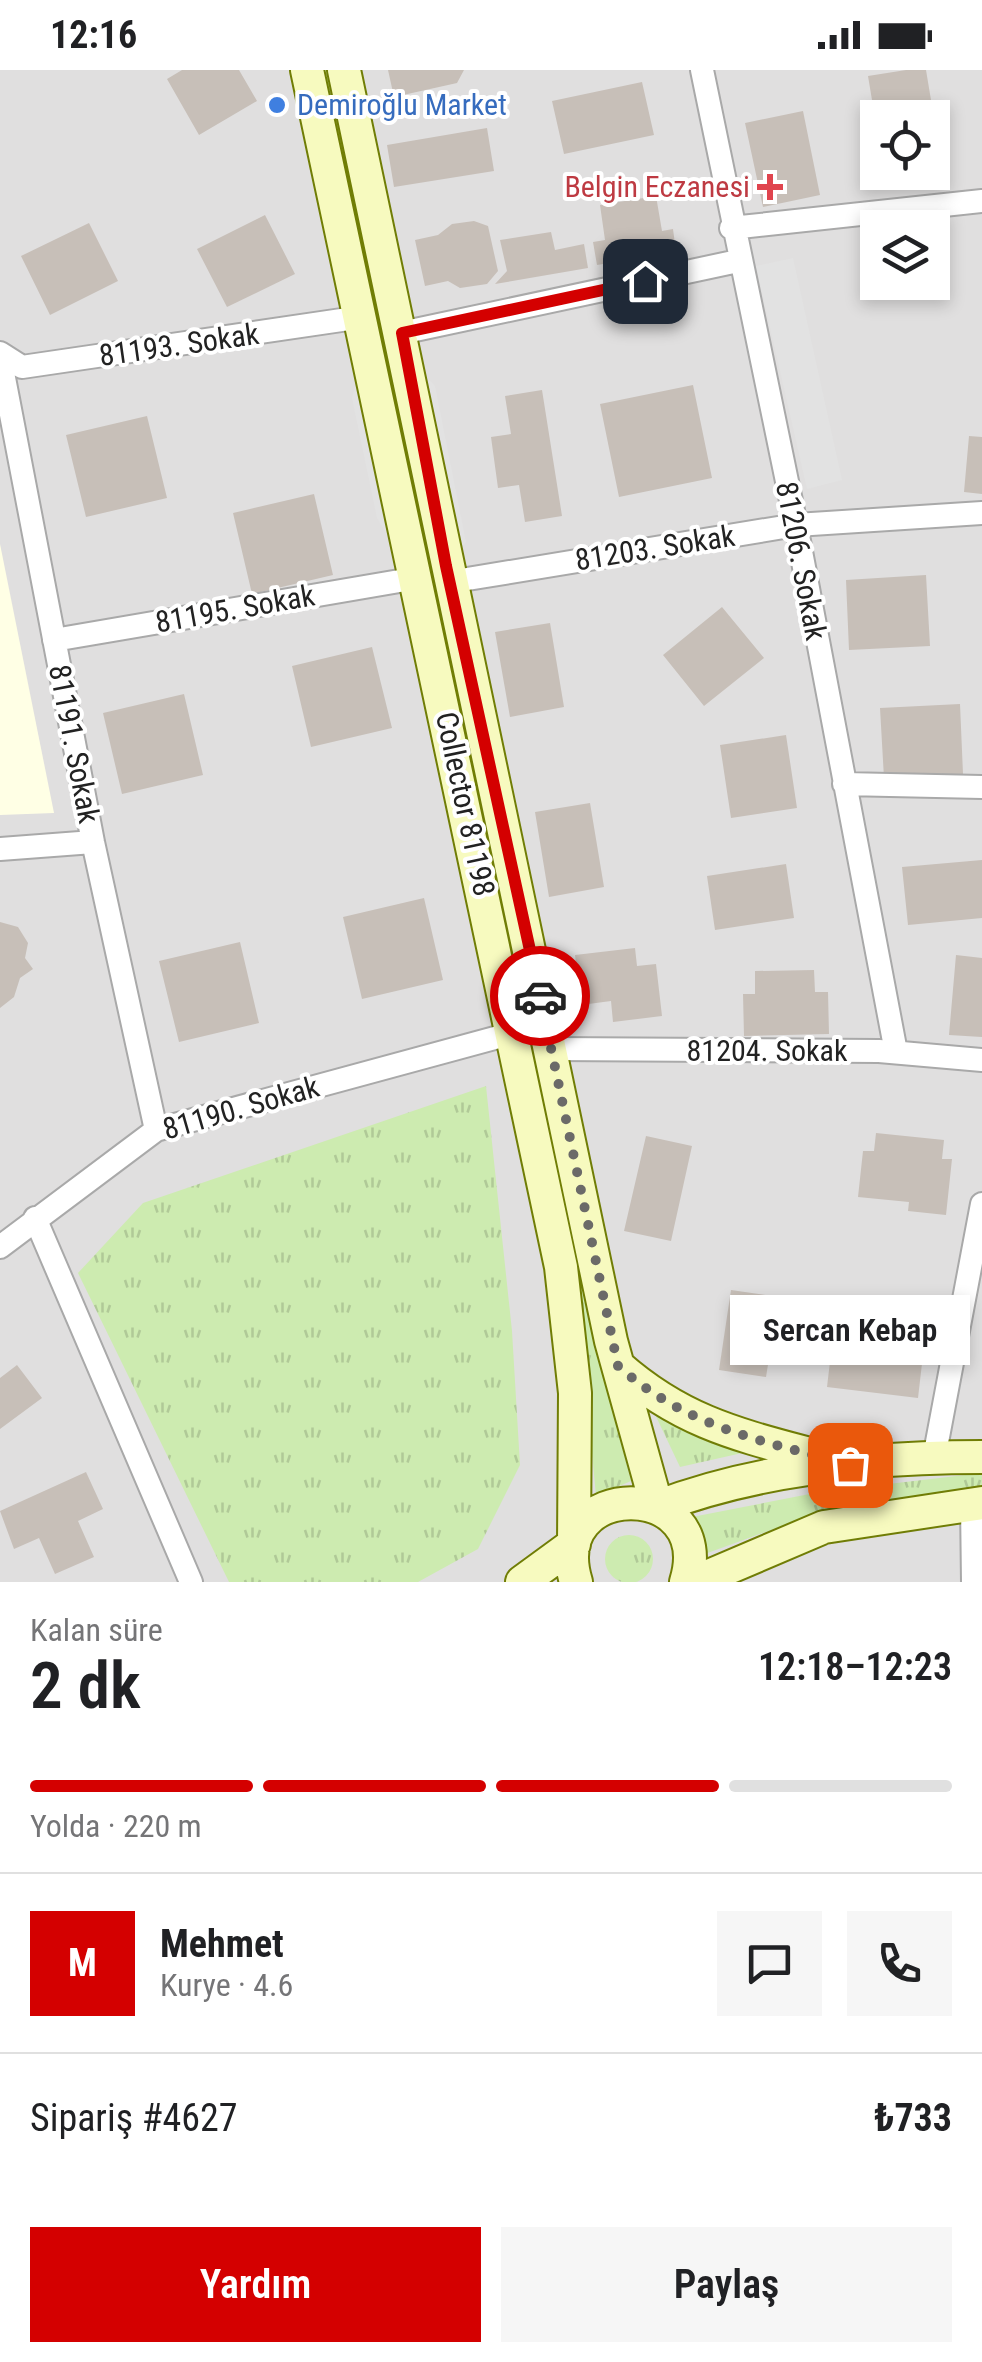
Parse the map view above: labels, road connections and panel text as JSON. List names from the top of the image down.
{
  "streets": {
    "main road": ["Collector 81198"],
    "street": [
      "81193. Sokak",
      "81203. Sokak",
      "81206. Sokak",
      "81195. Sokak",
      "81191. Sokak",
      "81204. Sokak",
      "81190. Sokak"
    ]
  },
  "crossings": [
    ["81193. Sokak", "81191. Sokak"],
    ["81193. Sokak", "Collector 81198"],
    ["81203. Sokak", "81206. Sokak"],
    ["81203. Sokak", "81195. Sokak"],
    ["81203. Sokak", "Collector 81198"],
    ["81206. Sokak", "81204. Sokak"],
    ["81195. Sokak", "81191. Sokak"],
    ["81195. Sokak", "Collector 81198"],
    ["81191. Sokak", "81190. Sokak"],
    ["Collector 81198", "81204. Sokak"],
    ["Collector 81198", "81190. Sokak"]
  ],
  "places": {
    "other": ["Demiroğlu Market", "Sercan Kebap"],
    "health": ["Belgin Eczanesi"]
  },
  "page": {
    "status": "12:16",
    "bubble": "Sercan Kebap",
    "heading": ["2 dk", "Kalan süre", "12:18–12:23"],
    "panel": [
      "Mehmet",
      "Kurye · 4.6",
      "Sipariş #4627",
      "₺733"
    ],
    "bar": "Yolda · 220 m",
    "round": "M",
    "buttons": ["Yardım", "Paylaş"]
  }
}
